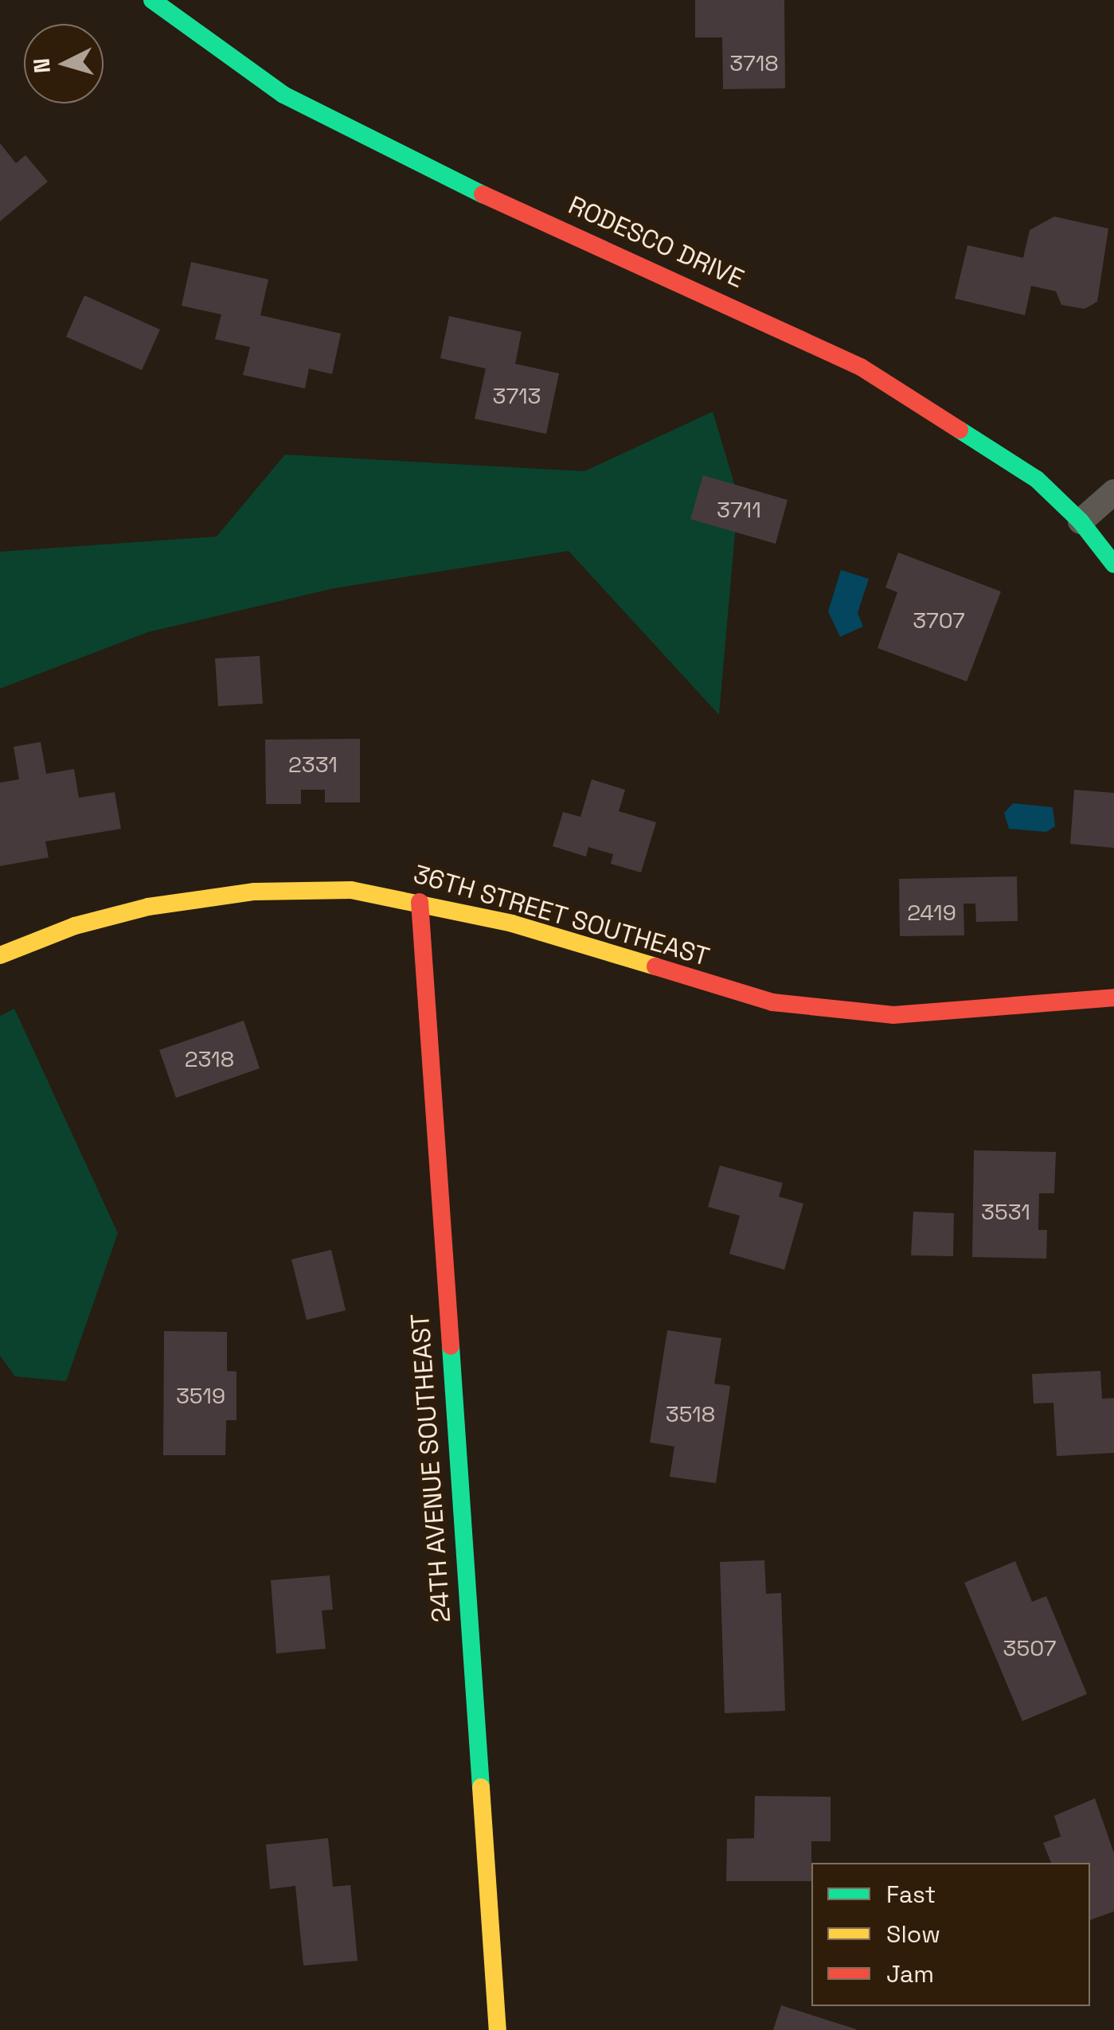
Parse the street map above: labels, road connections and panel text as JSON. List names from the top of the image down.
{
  "streets": {
    "street": ["RODESCO DRIVE", "36TH STREET SOUTHEAST", "24TH AVENUE SOUTHEAST"]
  },
  "crossings": [
    ["36TH STREET SOUTHEAST", "24TH AVENUE SOUTHEAST"]
  ],
  "house_numbers": [
    "3718",
    "3713",
    "3711",
    "3707",
    "2331",
    "2419",
    "2318",
    "3531",
    "3519",
    "3518",
    "3507"
  ],
  "legend": ["Fast", "Slow", "Jam"],
  "north": "left"
}
